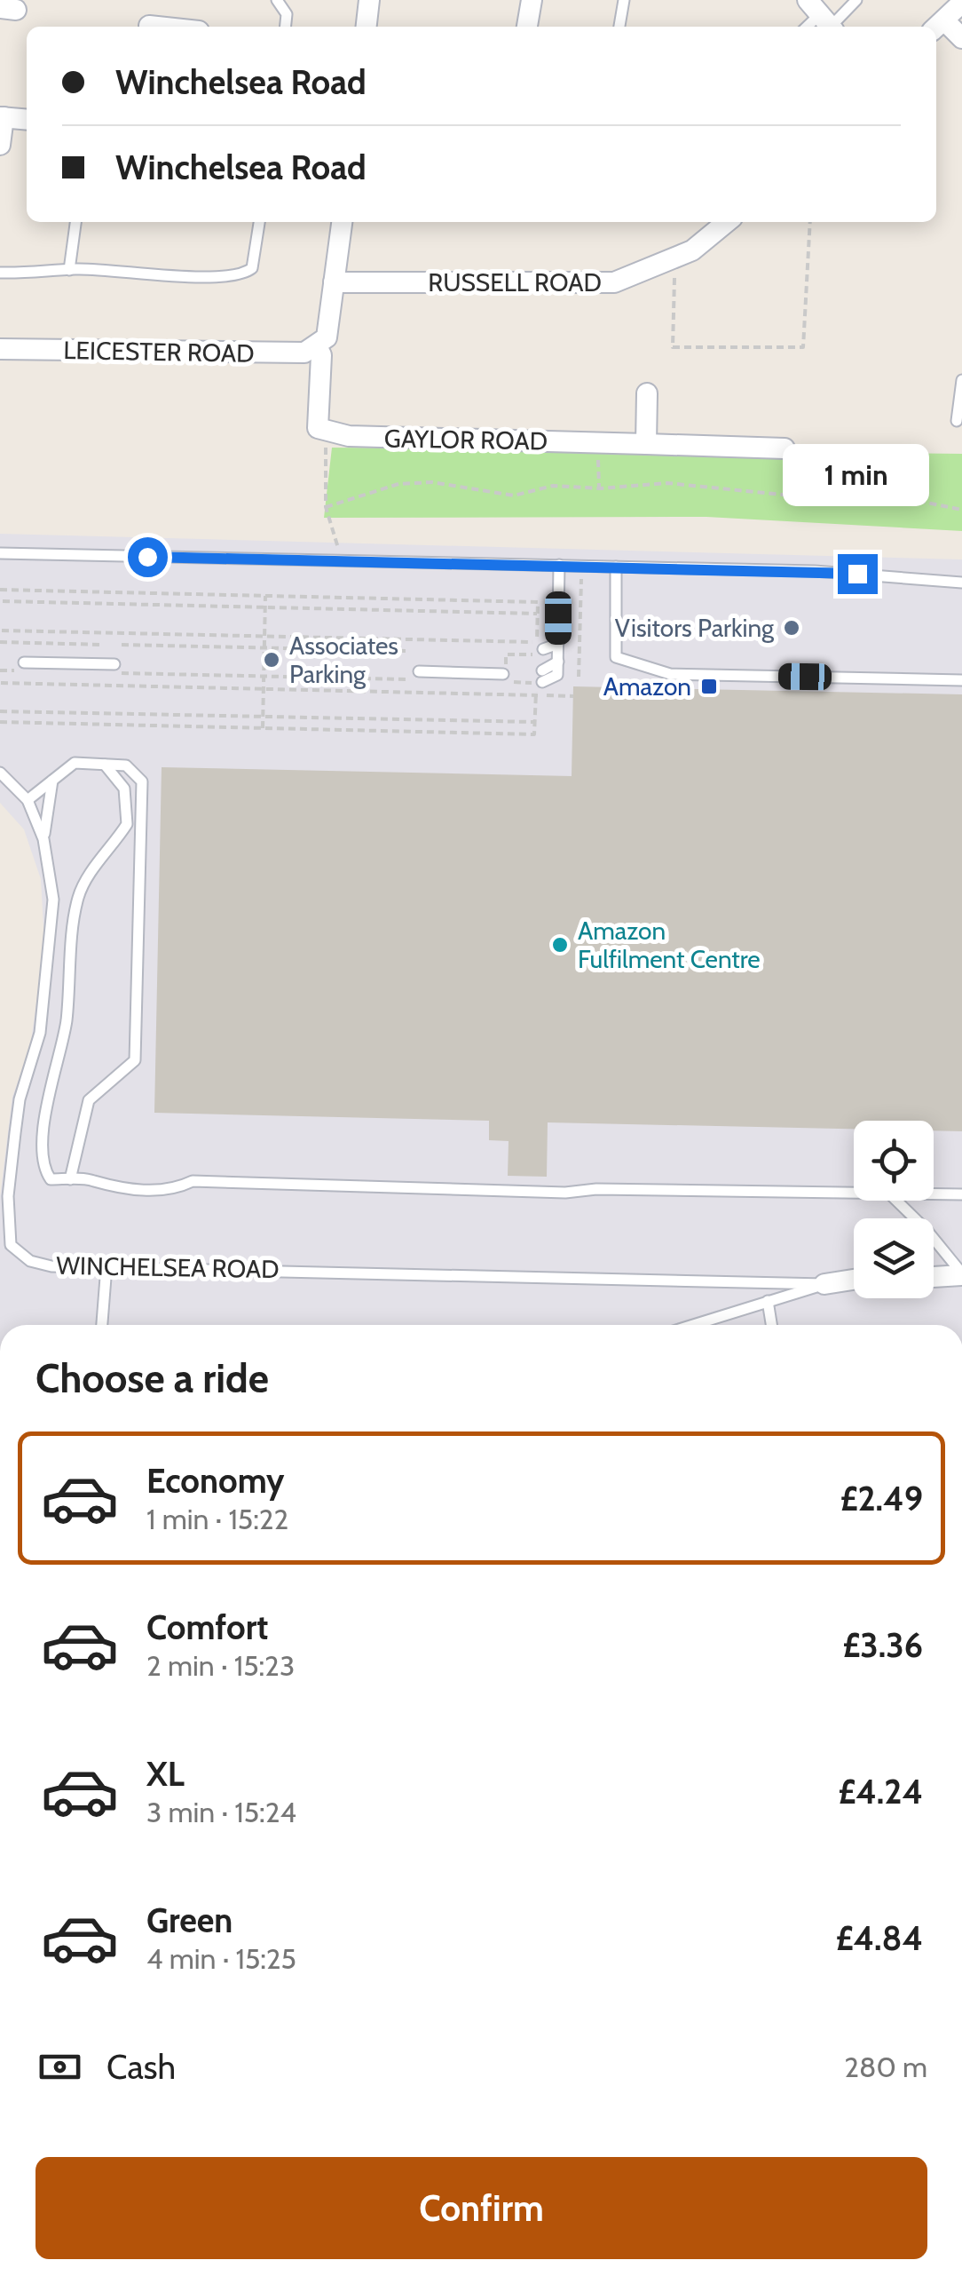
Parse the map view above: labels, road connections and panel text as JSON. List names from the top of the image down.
{
  "streets": {
    "street": ["RUSSELL ROAD", "LEICESTER ROAD", "GAYLOR ROAD"],
    "lane": ["WINCHELSEA ROAD"]
  },
  "places": {
    "other": ["Visitors Parking", "Associates Parking", "Amazon Fulfilment Centre"],
    "transit": ["Amazon"]
  },
  "page": {
    "banner": ["Winchelsea Road", "Winchelsea Road"],
    "bubble": "1 min",
    "heading": "Choose a ride",
    "list": [
      {
        "name": "Economy",
        "note": "1 min · 15:22",
        "value": "£2.49"
      },
      {
        "name": "Comfort",
        "note": "2 min · 15:23",
        "value": "£3.36"
      },
      {
        "name": "XL",
        "note": "3 min · 15:24",
        "value": "£4.24"
      },
      {
        "name": "Green",
        "note": "4 min · 15:25",
        "value": "£4.84"
      }
    ],
    "pay": ["Cash", "280 m"],
    "buttons": "Confirm"
  }
}
